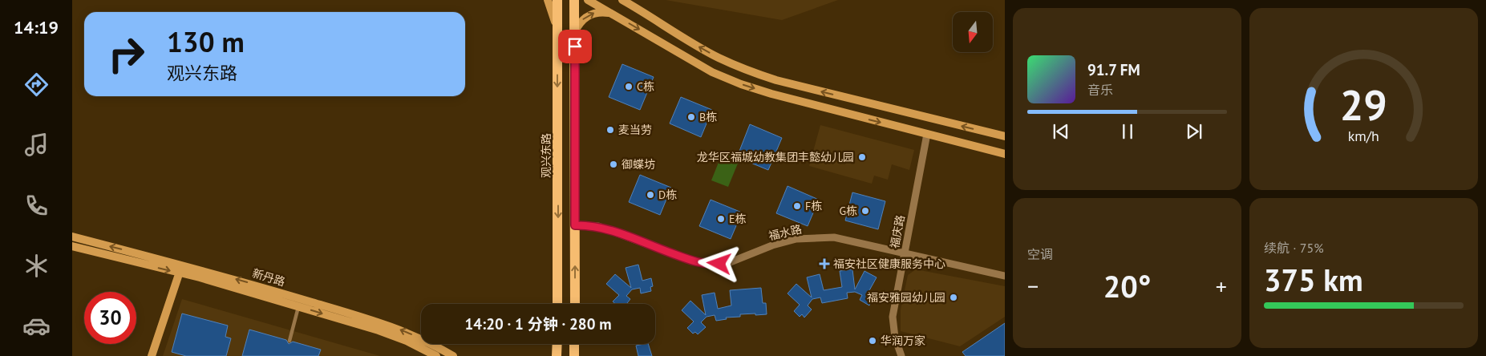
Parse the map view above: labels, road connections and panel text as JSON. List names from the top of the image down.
{
  "streets": {
    "main road": ["观兴东路"],
    "street": ["福庆路", "福水路", "新丹路"]
  },
  "crossings": [
    ["福庆路", "福水路"]
  ],
  "places": {
    "other": [
      "C栋",
      "B栋",
      "麦当劳",
      "龙华区福城幼教集团丰懿幼儿园",
      "御蝶坊",
      "D栋",
      "F栋",
      "G栋",
      "E栋",
      "福安雅园幼儿园",
      "华润万家"
    ],
    "health": ["福安社区健康服务中心"]
  },
  "north": "bottom",
  "page": {
    "tabs": "14:19",
    "turn": ["130 m", "观兴东路"],
    "song": ["91.7 FM", "音乐"],
    "tile": [
      "空调",
      ["续航 · 75%", "375 km"]
    ],
    "heat": ["−", "20°", "+"],
    "limit": "30",
    "trip": "14:20 · 1 分钟 · 280 m",
    "gauge": ["29", "km/h"]
  }
}
